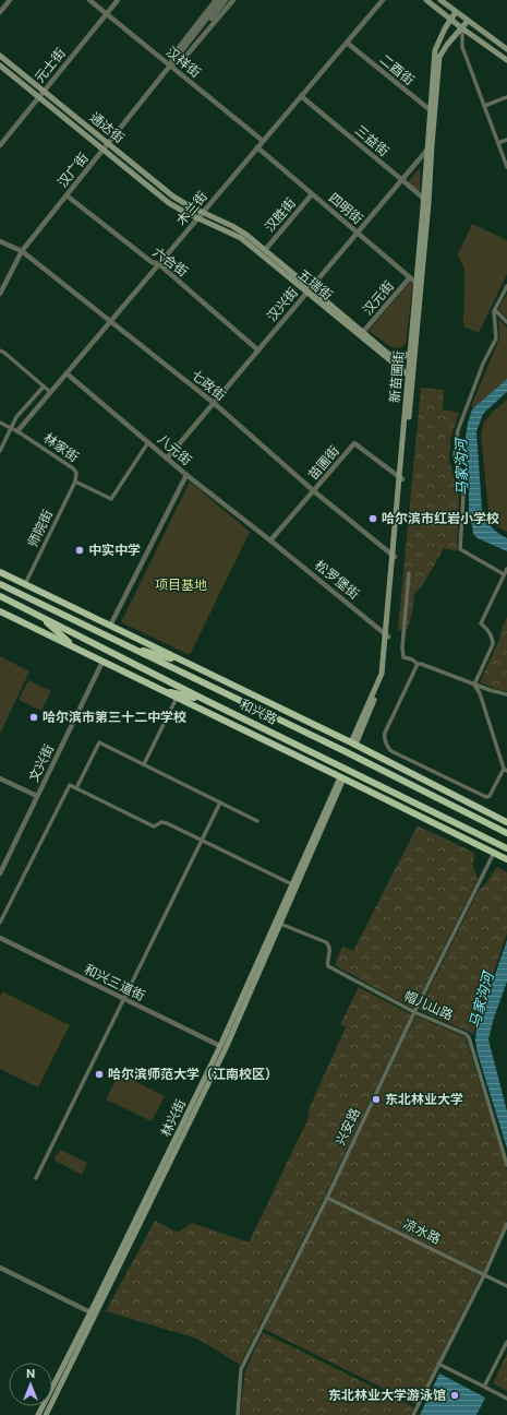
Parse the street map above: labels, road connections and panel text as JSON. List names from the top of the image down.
{
  "streets": {
    "highway": ["和兴路"],
    "main road": [
      "通达街",
      "五瑞街",
      "新苗圃街",
      "林兴街"
    ],
    "street": [
      "汉祥街",
      "元士街",
      "二酉街",
      "三益街",
      "汉广街",
      "木兰街",
      "四明街",
      "汉胜街",
      "六合街",
      "汉元街",
      "汉兴街",
      "七政街",
      "林家街",
      "八元街",
      "苗圃街",
      "师院街",
      "松罗堡街",
      "文兴街",
      "和兴三道街",
      "帽儿山路",
      "兴安路",
      "凉水路"
    ]
  },
  "crossings": [
    ["汉祥街", "元士街"],
    ["汉祥街", "汉广街"],
    ["汉祥街", "木兰街"],
    ["元士街", "通达街"],
    ["二酉街", "木兰街"],
    ["二酉街", "新苗圃街"],
    ["通达街", "汉广街"],
    ["通达街", "木兰街"],
    ["通达街", "五瑞街"],
    ["三益街", "木兰街"],
    ["三益街", "汉兴街"],
    ["三益街", "新苗圃街"],
    ["汉广街", "六合街"],
    ["汉广街", "七政街"],
    ["木兰街", "四明街"],
    ["木兰街", "六合街"],
    ["木兰街", "五瑞街"],
    ["木兰街", "七政街"],
    ["木兰街", "林家街"],
    ["木兰街", "八元街"],
    ["四明街", "汉胜街"],
    ["四明街", "汉元街"],
    ["四明街", "汉兴街"],
    ["四明街", "新苗圃街"],
    ["汉胜街", "五瑞街"],
    ["六合街", "汉兴街"],
    ["五瑞街", "汉元街"],
    ["五瑞街", "汉兴街"],
    ["五瑞街", "新苗圃街"],
    ["汉兴街", "新苗圃街"],
    ["汉兴街", "七政街"],
    ["汉兴街", "八元街"],
    ["新苗圃街", "七政街"],
    ["新苗圃街", "苗圃街"],
    ["新苗圃街", "松罗堡街"],
    ["新苗圃街", "和兴路"],
    ["七政街", "苗圃街"],
    ["林家街", "八元街"],
    ["林家街", "师院街"],
    ["八元街", "苗圃街"],
    ["八元街", "松罗堡街"],
    ["苗圃街", "松罗堡街"],
    ["师院街", "和兴路"],
    ["和兴路", "文兴街"],
    ["和兴路", "林兴街"],
    ["和兴路", "兴安路"],
    ["和兴三道街", "林兴街"],
    ["帽儿山路", "林兴街"],
    ["帽儿山路", "兴安路"],
    ["兴安路", "凉水路"]
  ],
  "water": ["马家沟河"],
  "parks": ["项目基地"],
  "places": [
    "哈尔滨市红岩小学校",
    "中实中学",
    "哈尔滨市第三十二中学校",
    "哈尔滨师范大学（江南校区）",
    "东北林业大学",
    "东北林业大学游泳馆"
  ],
  "north": "top"
}
